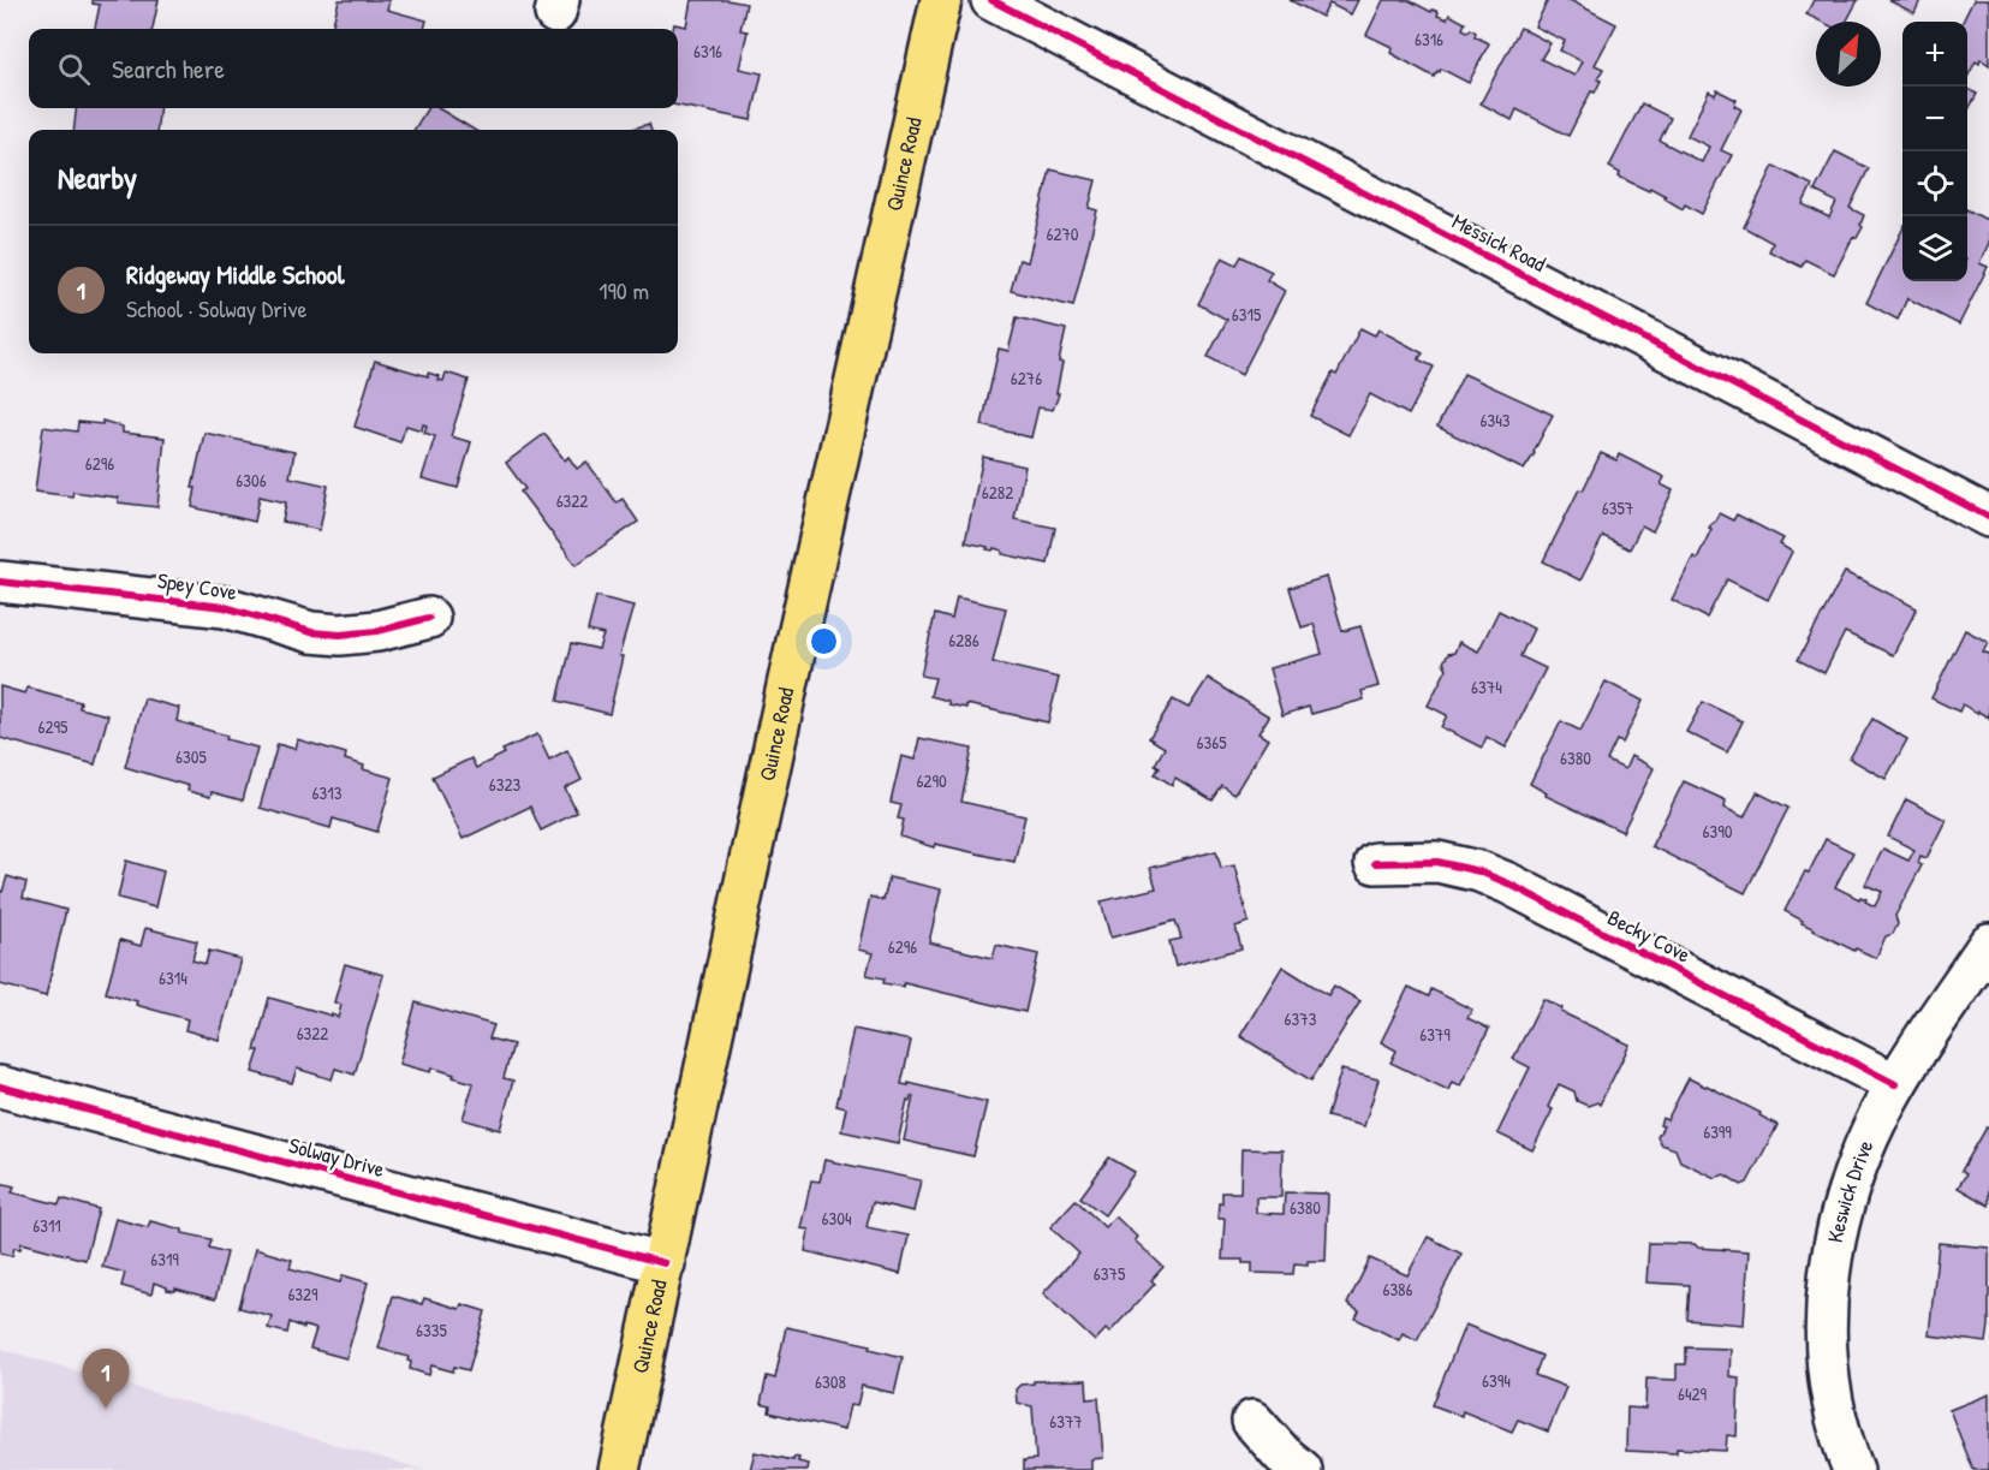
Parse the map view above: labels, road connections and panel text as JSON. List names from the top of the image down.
{
  "streets": {
    "main road": ["Quince Road"],
    "street": [
      "Messick Road",
      "Spey Cove",
      "Becky Cove",
      "Solway Drive",
      "Keswick Drive"
    ]
  },
  "crossings": [
    ["Quince Road", "Solway Drive"],
    ["Becky Cove", "Keswick Drive"]
  ],
  "house_numbers": [
    "6316",
    "6316",
    "6270",
    "6315",
    "6276",
    "6343",
    "6296",
    "6306",
    "6282",
    "6322",
    "6357",
    "6286",
    "6374",
    "6295",
    "6365",
    "6305",
    "6380",
    "6290",
    "6323",
    "6313",
    "6390",
    "6296",
    "6314",
    "6373",
    "6322",
    "6379",
    "6399",
    "6380",
    "6304",
    "6311",
    "6319",
    "6375",
    "6386",
    "6329",
    "6335",
    "6394",
    "6308",
    "6429",
    "6377"
  ],
  "north": "top right",
  "page": {
    "map_buttons": ["+", "−"],
    "search": "Search here",
    "heading": "Nearby",
    "list": [
      {
        "mark": "1",
        "name": "Ridgeway Middle School",
        "note": "School · Solway Drive",
        "value": "190 m"
      }
    ],
    "pins": "1"
  }
}
